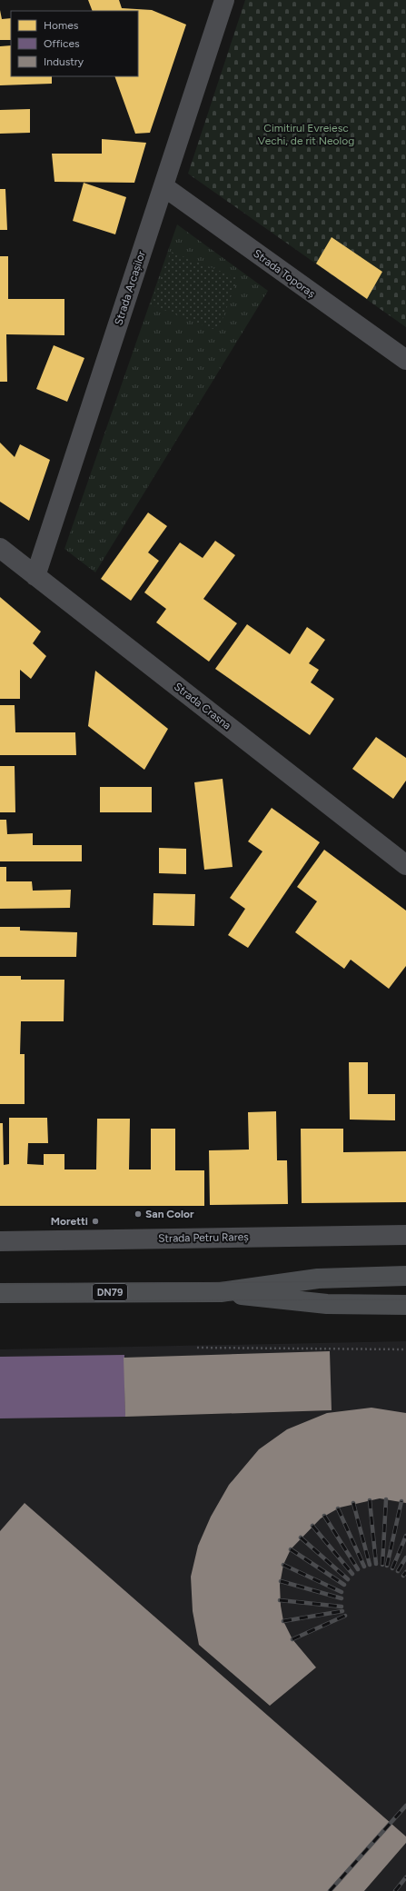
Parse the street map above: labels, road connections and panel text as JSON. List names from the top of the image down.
{
  "streets": {
    "main road": ["DN79"],
    "street": [
      "Strada Toporaș",
      "Strada Arcașilor",
      "Strada Crasna",
      "Strada Petru Rareș"
    ]
  },
  "crossings": [
    ["Strada Toporaș", "Strada Arcașilor"],
    ["Strada Arcașilor", "Strada Crasna"]
  ],
  "parks": ["Cimitirul Evreiesc Vechi, de rit Neolog"],
  "places": ["San Color", "Moretti"],
  "legend": ["Homes", "Offices", "Industry"]
}
